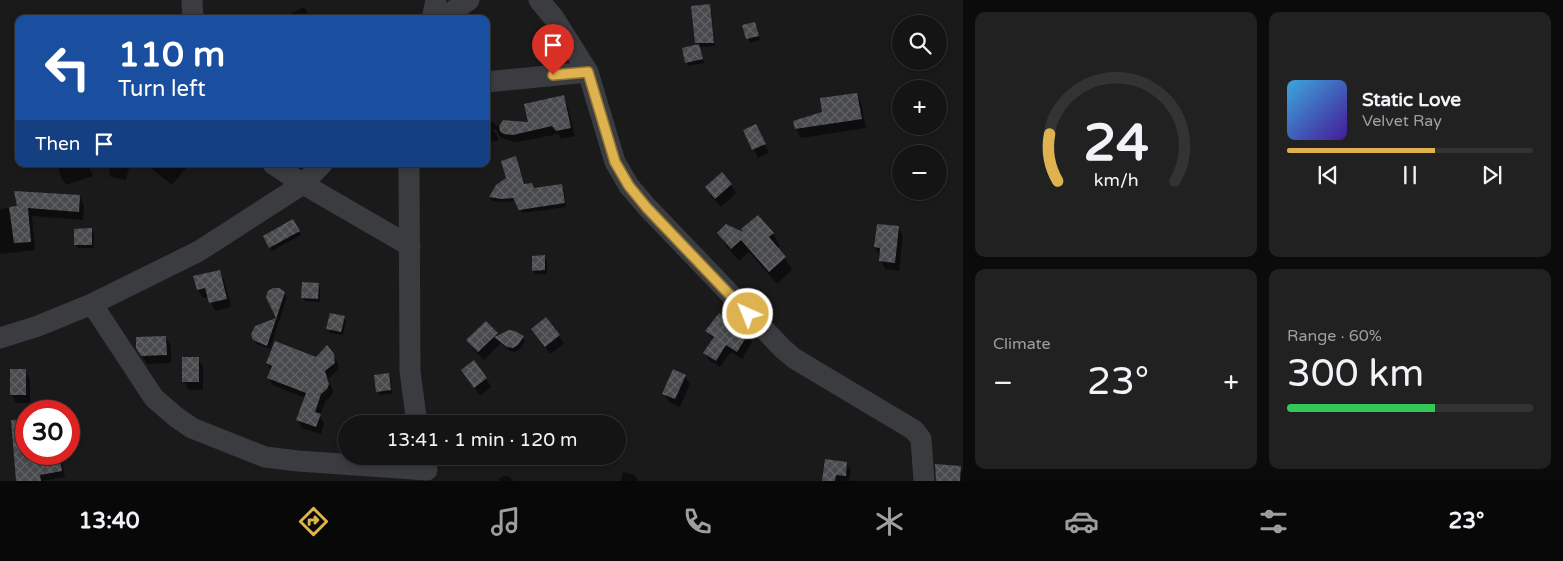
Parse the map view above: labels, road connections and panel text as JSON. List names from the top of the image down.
{
  "page": {
    "map_buttons": ["+", "−"],
    "turn": ["110 m", "Turn left"],
    "song": ["Static Love", "Velvet Ray"],
    "then": "Then",
    "tile": [
      "Climate",
      ["Range · 60%", "300 km"]
    ],
    "heat": ["−", "23°", "+"],
    "limit": "30",
    "trip": "13:41 · 1 min · 120 m",
    "tabs": ["13:40", "23°"],
    "gauge": ["24", "km/h"]
  }
}
